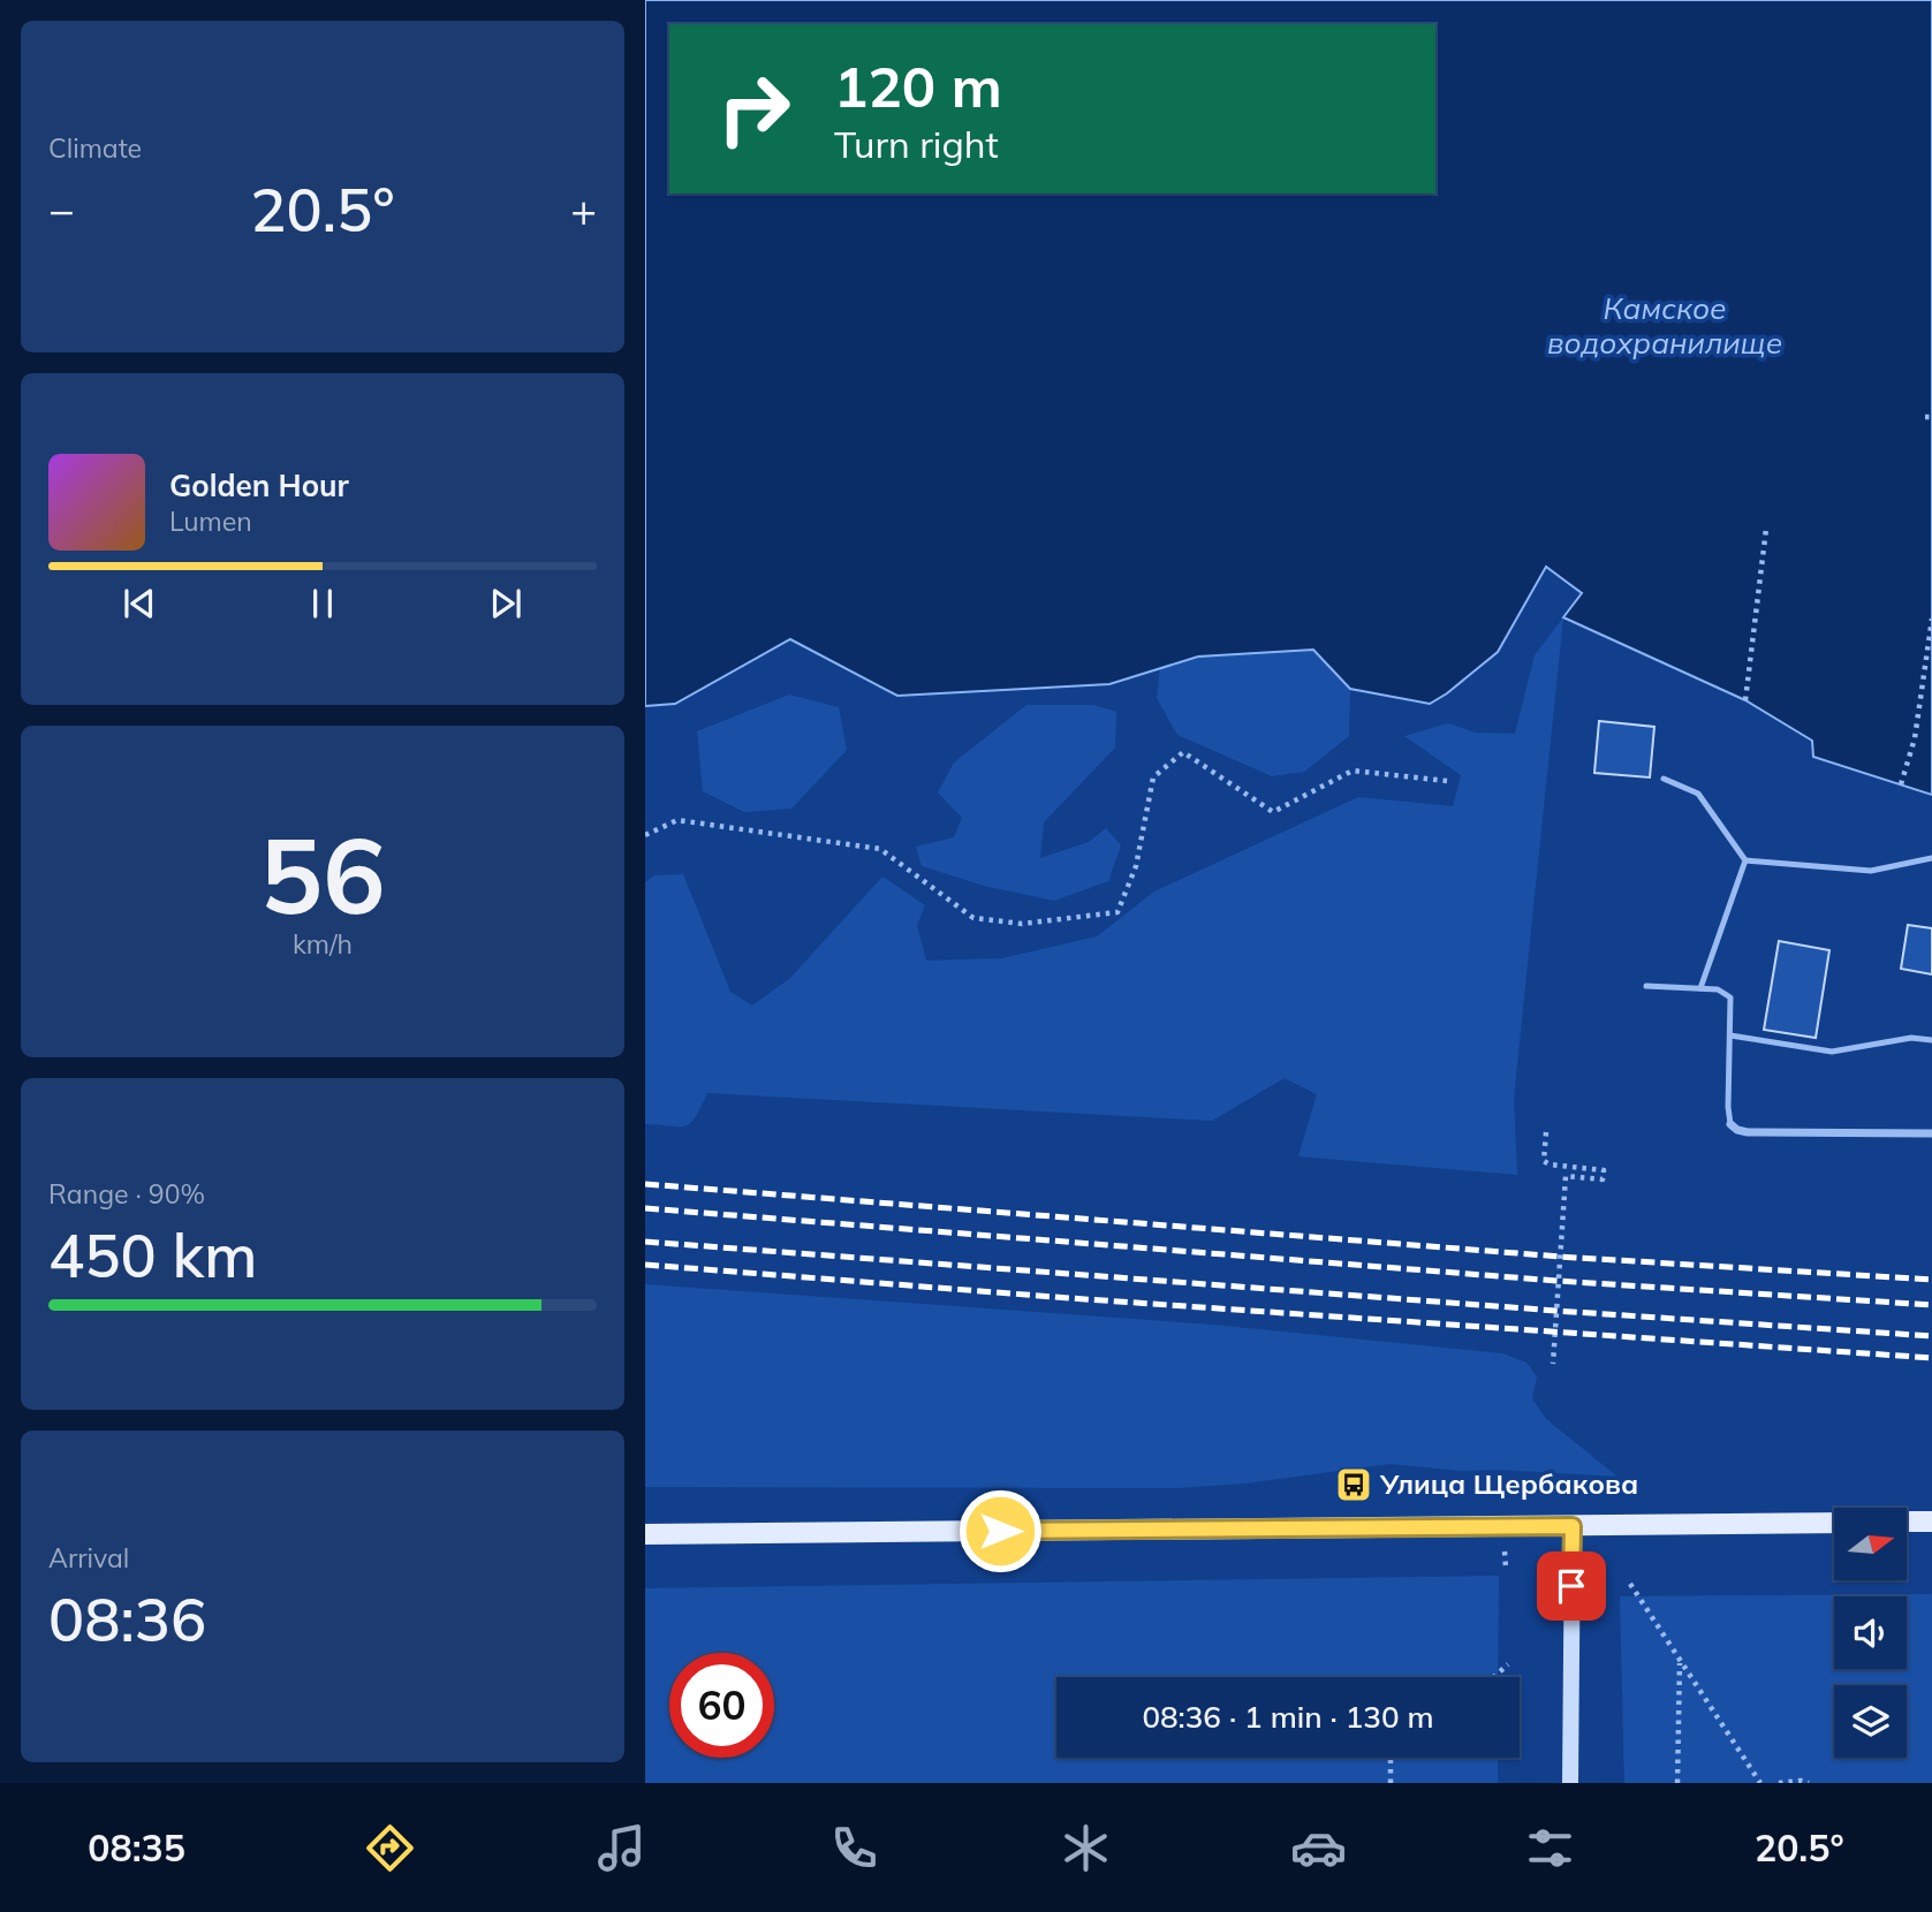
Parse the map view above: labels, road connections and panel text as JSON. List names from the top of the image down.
{
  "water": ["Камское водохранилище"],
  "places": {
    "bus stop": ["Улица Щербакова"]
  },
  "north": "right",
  "page": {
    "tile": [
      "Climate",
      ["56", "km/h"],
      ["Range · 90%", "450 km"],
      ["Arrival", "08:36"]
    ],
    "turn": ["120 m", "Turn right"],
    "heat": ["−", "20.5°", "+"],
    "song": ["Golden Hour", "Lumen"],
    "limit": "60",
    "trip": "08:36 · 1 min · 130 m",
    "tabs": ["08:35", "20.5°"]
  }
}
